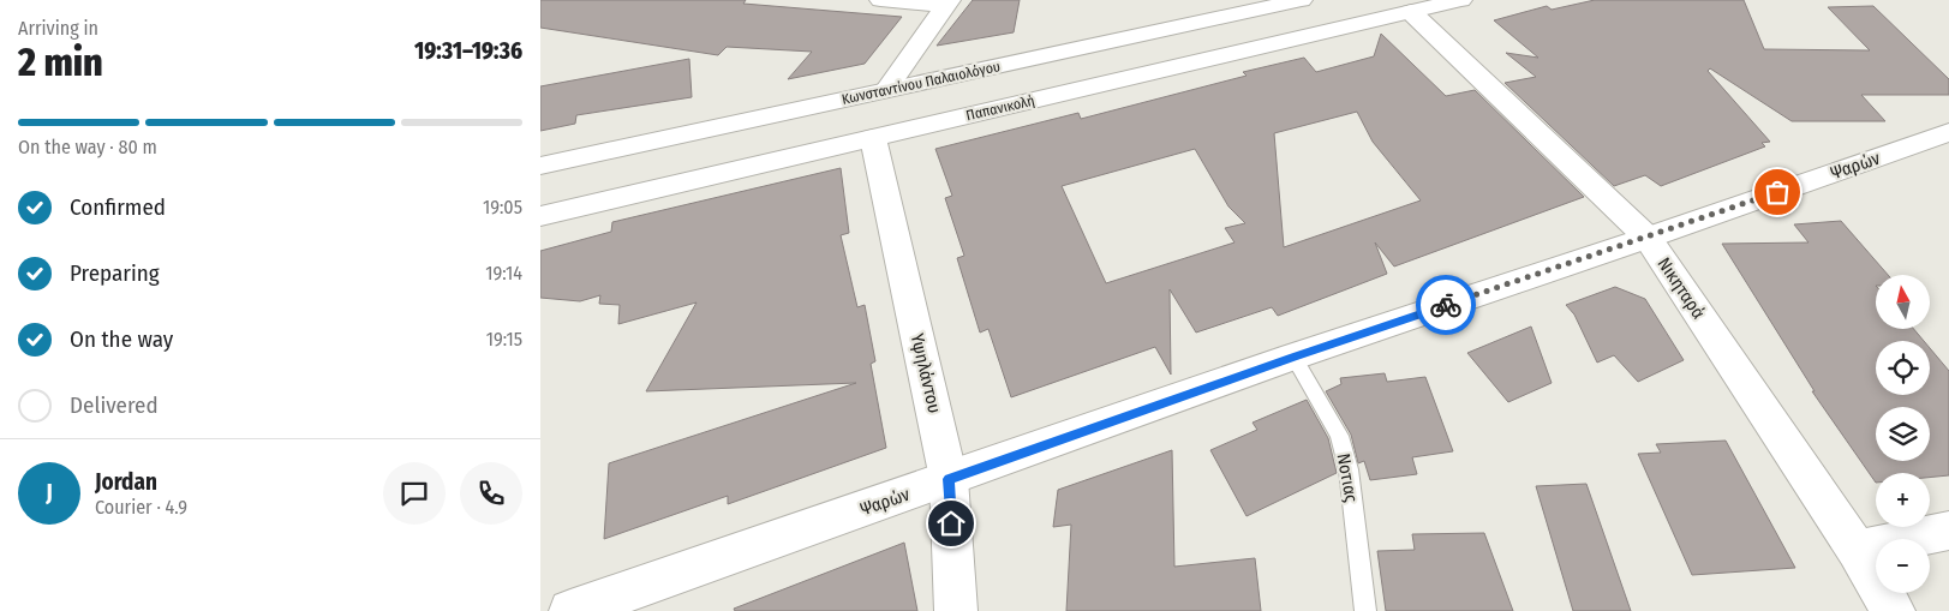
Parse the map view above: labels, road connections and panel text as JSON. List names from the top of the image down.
{
  "streets": {
    "street": [
      "Κωνσταντίνου Παλαιολόγου",
      "Παπανικολή",
      "Ψαρών",
      "Νικηταρά",
      "Υψηλάντου"
    ],
    "lane": ["Νοτιας"]
  },
  "crossings": [
    ["Παπανικολή", "Νικηταρά"],
    ["Παπανικολή", "Υψηλάντου"],
    ["Ψαρών", "Νικηταρά"],
    ["Ψαρών", "Υψηλάντου"],
    ["Ψαρών", "Νοτιας"]
  ],
  "north": "top",
  "page": {
    "heading": ["2 min", "Arriving in", "19:31–19:36"],
    "panel": ["Jordan", "Courier · 4.9"],
    "bar": "On the way · 80 m",
    "list": [
      ["Confirmed", "19:05"],
      ["Preparing", "19:14"],
      ["On the way", "19:15"],
      "Delivered"
    ],
    "map_buttons": ["+", "−"],
    "round": "J"
  }
}
